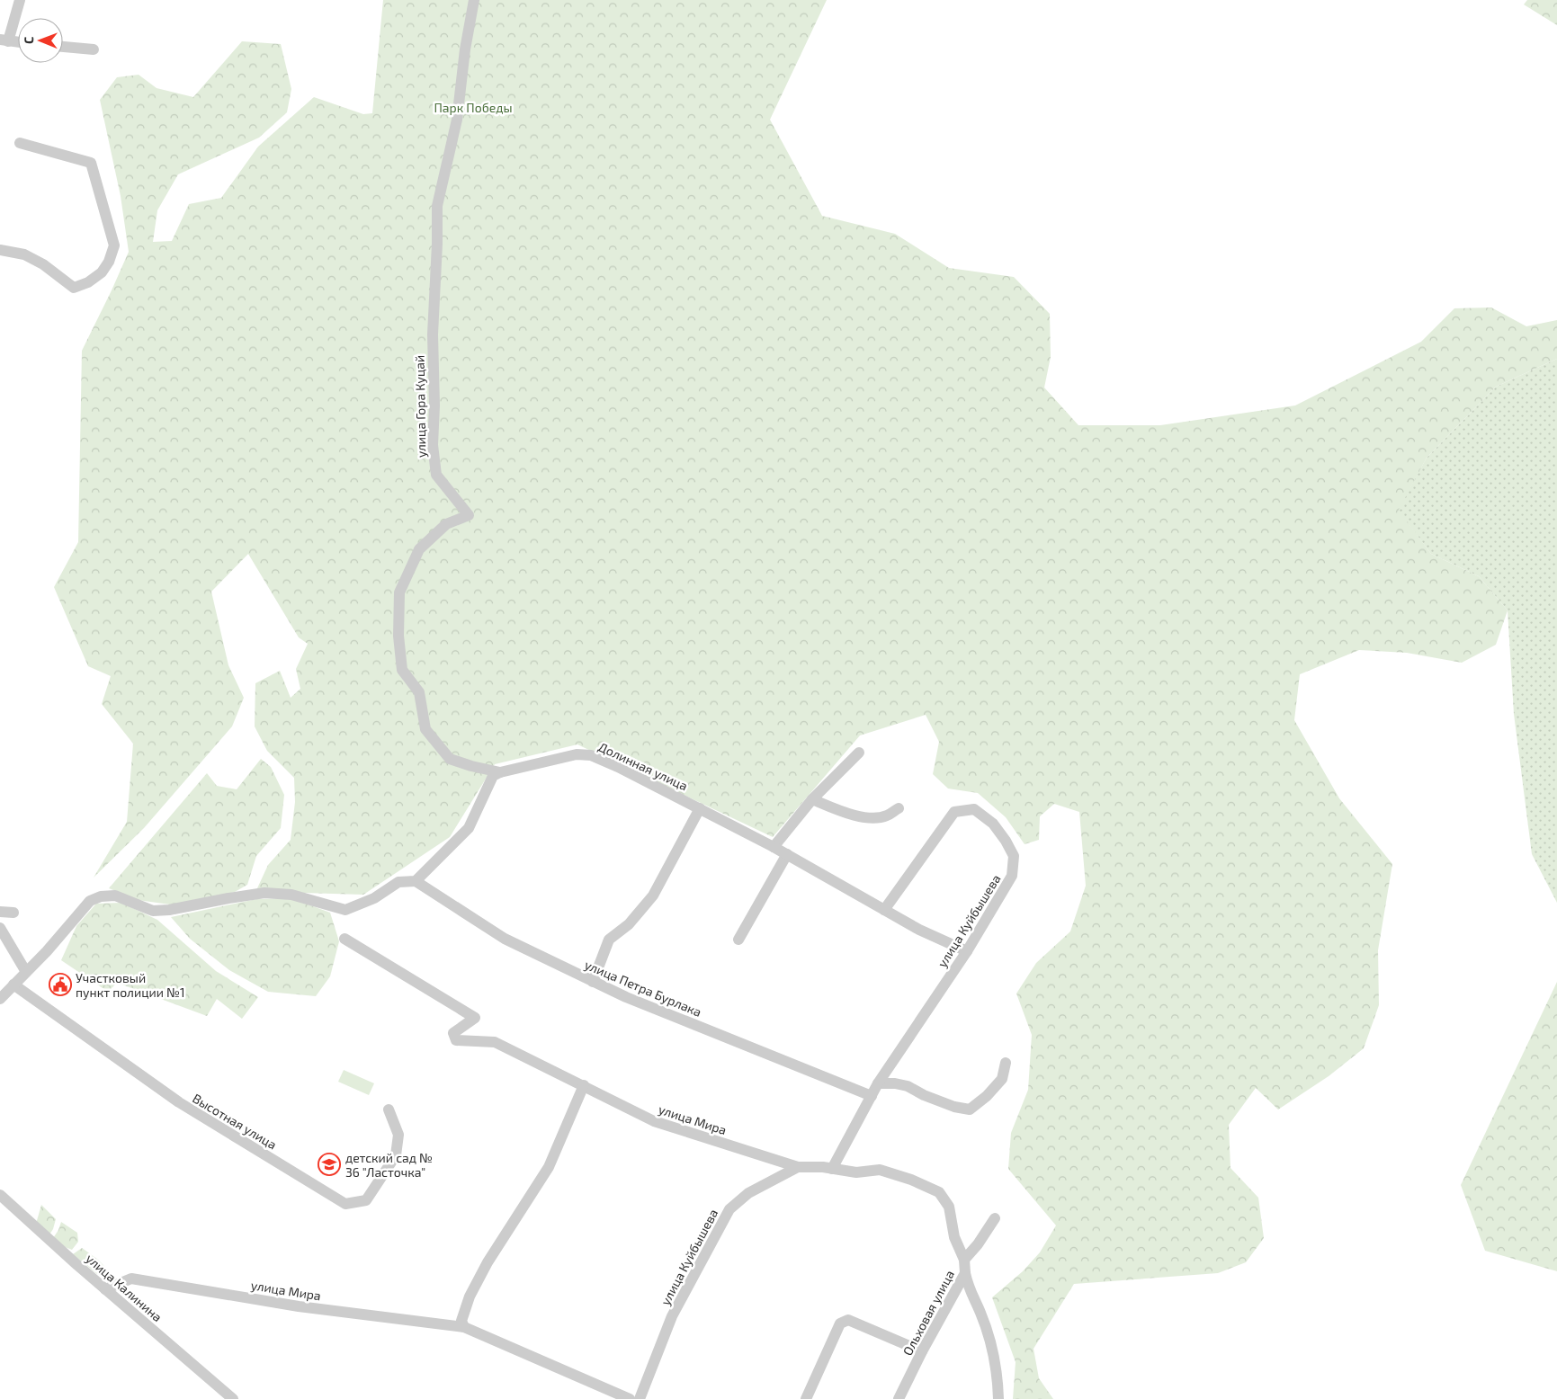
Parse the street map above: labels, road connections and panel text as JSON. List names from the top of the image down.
{
  "streets": {
    "street": [
      "улица Гора Куцай",
      "Долинная улица",
      "улица Куйбышева",
      "улица Петра Бурлака",
      "улица Мира",
      "Высотная улица",
      "улица Калинина",
      "Ольховая улица"
    ]
  },
  "crossings": [
    ["улица Гора Куцай", "Долинная улица"],
    ["Долинная улица", "улица Куйбышева"],
    ["улица Куйбышева", "улица Петра Бурлака"],
    ["улица Куйбышева", "улица Мира"],
    ["улица Куйбышева", "Ольховая улица"],
    ["улица Мира", "улица Калинина"]
  ],
  "parks": ["Парк Победы"],
  "places": {
    "public building": ["Участковый пункт полиции №1"],
    "school or university": ["детский сад № 36 \"Ласточка\""]
  },
  "north": "left"
}
